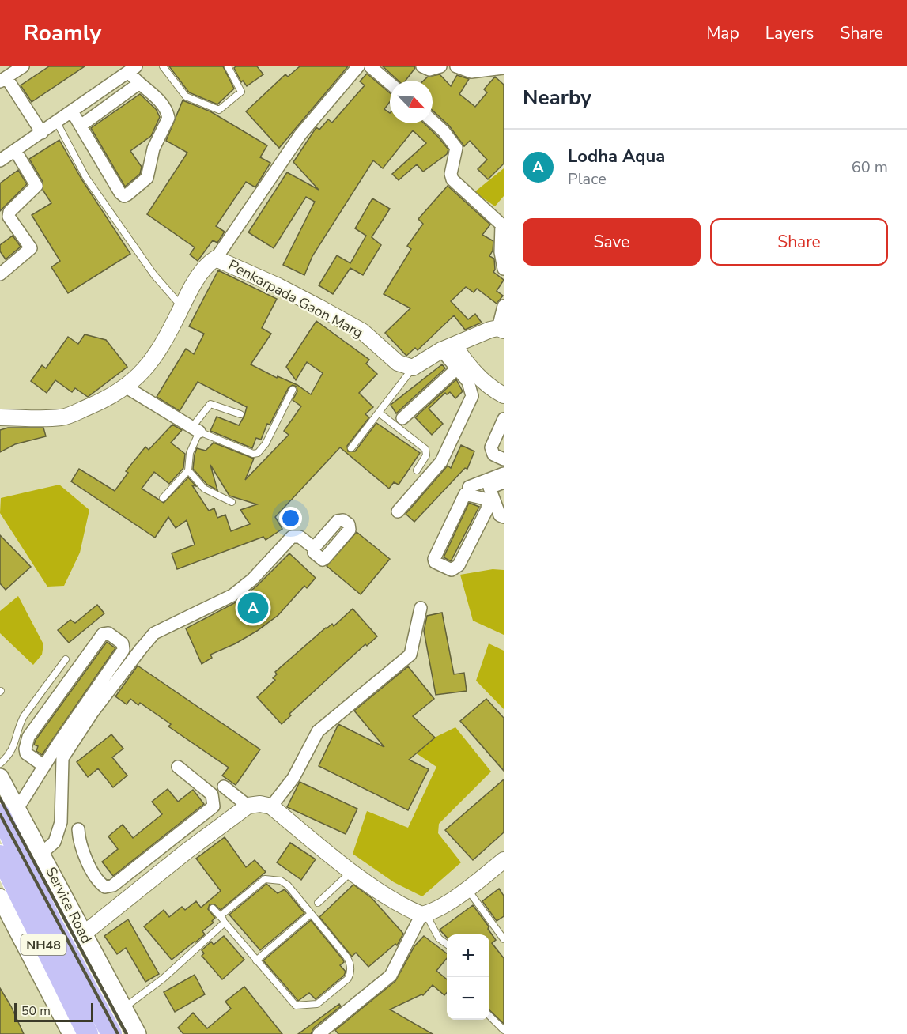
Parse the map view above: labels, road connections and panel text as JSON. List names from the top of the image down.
{
  "streets": {
    "highway": ["NH48"],
    "main road": ["Service Road"],
    "street": ["Penkarpada Gaon Marg"]
  },
  "crossings": [
    ["Service Road", "NH48"]
  ],
  "scale_bar": "50 m",
  "north": "bottom right",
  "page": {
    "header": "Roamly",
    "nav": ["Map", "Layers", "Share"],
    "heading": "Nearby",
    "list": [
      {
        "mark": "A",
        "name": "Lodha Aqua",
        "note": "Place",
        "value": "60 m"
      }
    ],
    "buttons": ["Save", "Share"],
    "pins": "A",
    "map_buttons": ["+", "−"],
    "scale": "50 m"
  }
}
